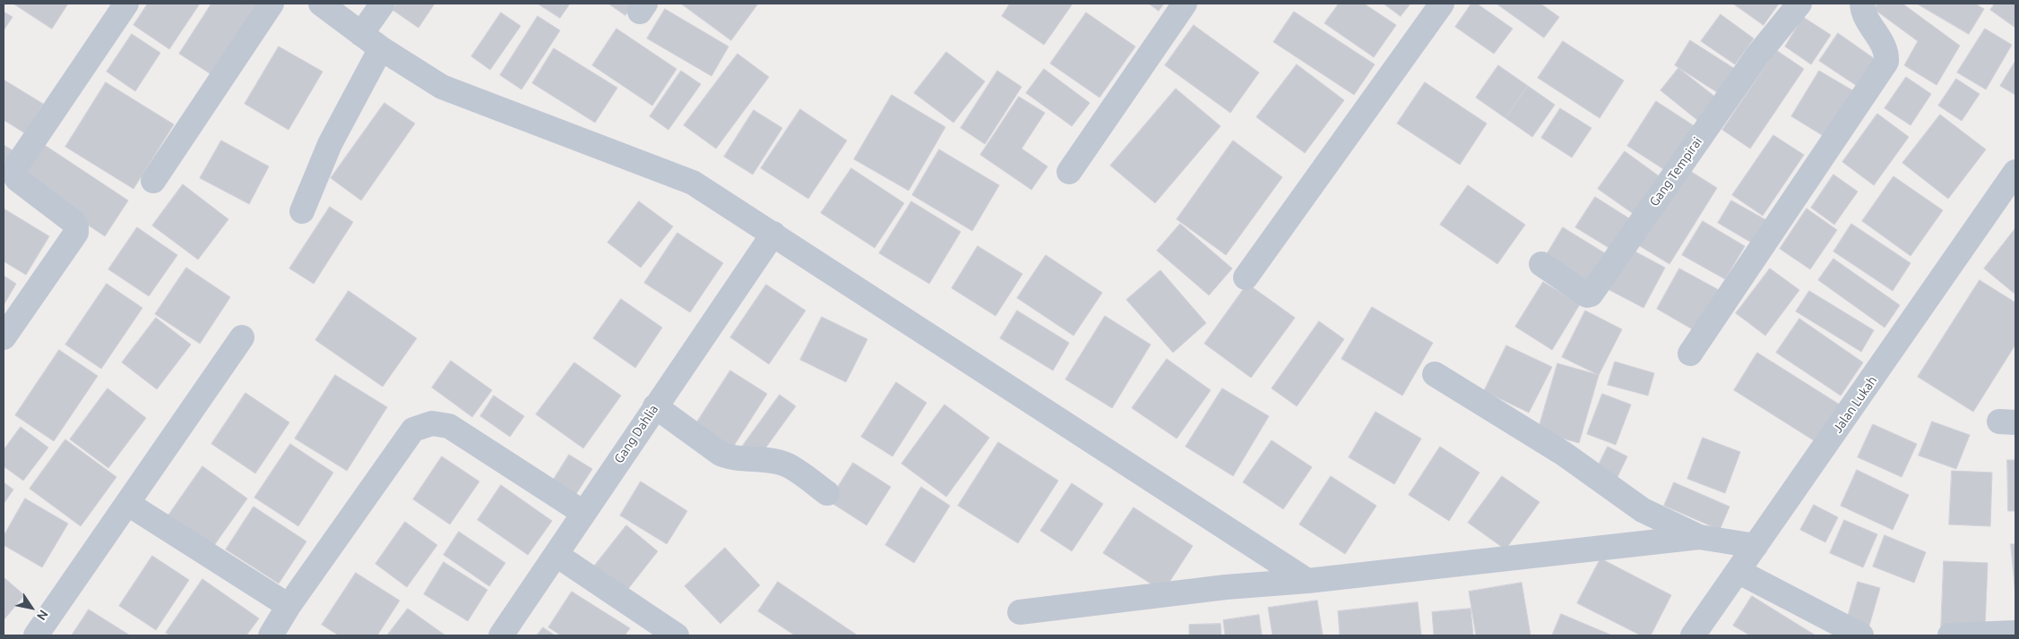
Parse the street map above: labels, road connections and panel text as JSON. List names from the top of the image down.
{
  "streets": {
    "street": ["Gang Tempirai", "Jalan Lukah", "Gang Dahlia"]
  },
  "north": "bottom right"
}
